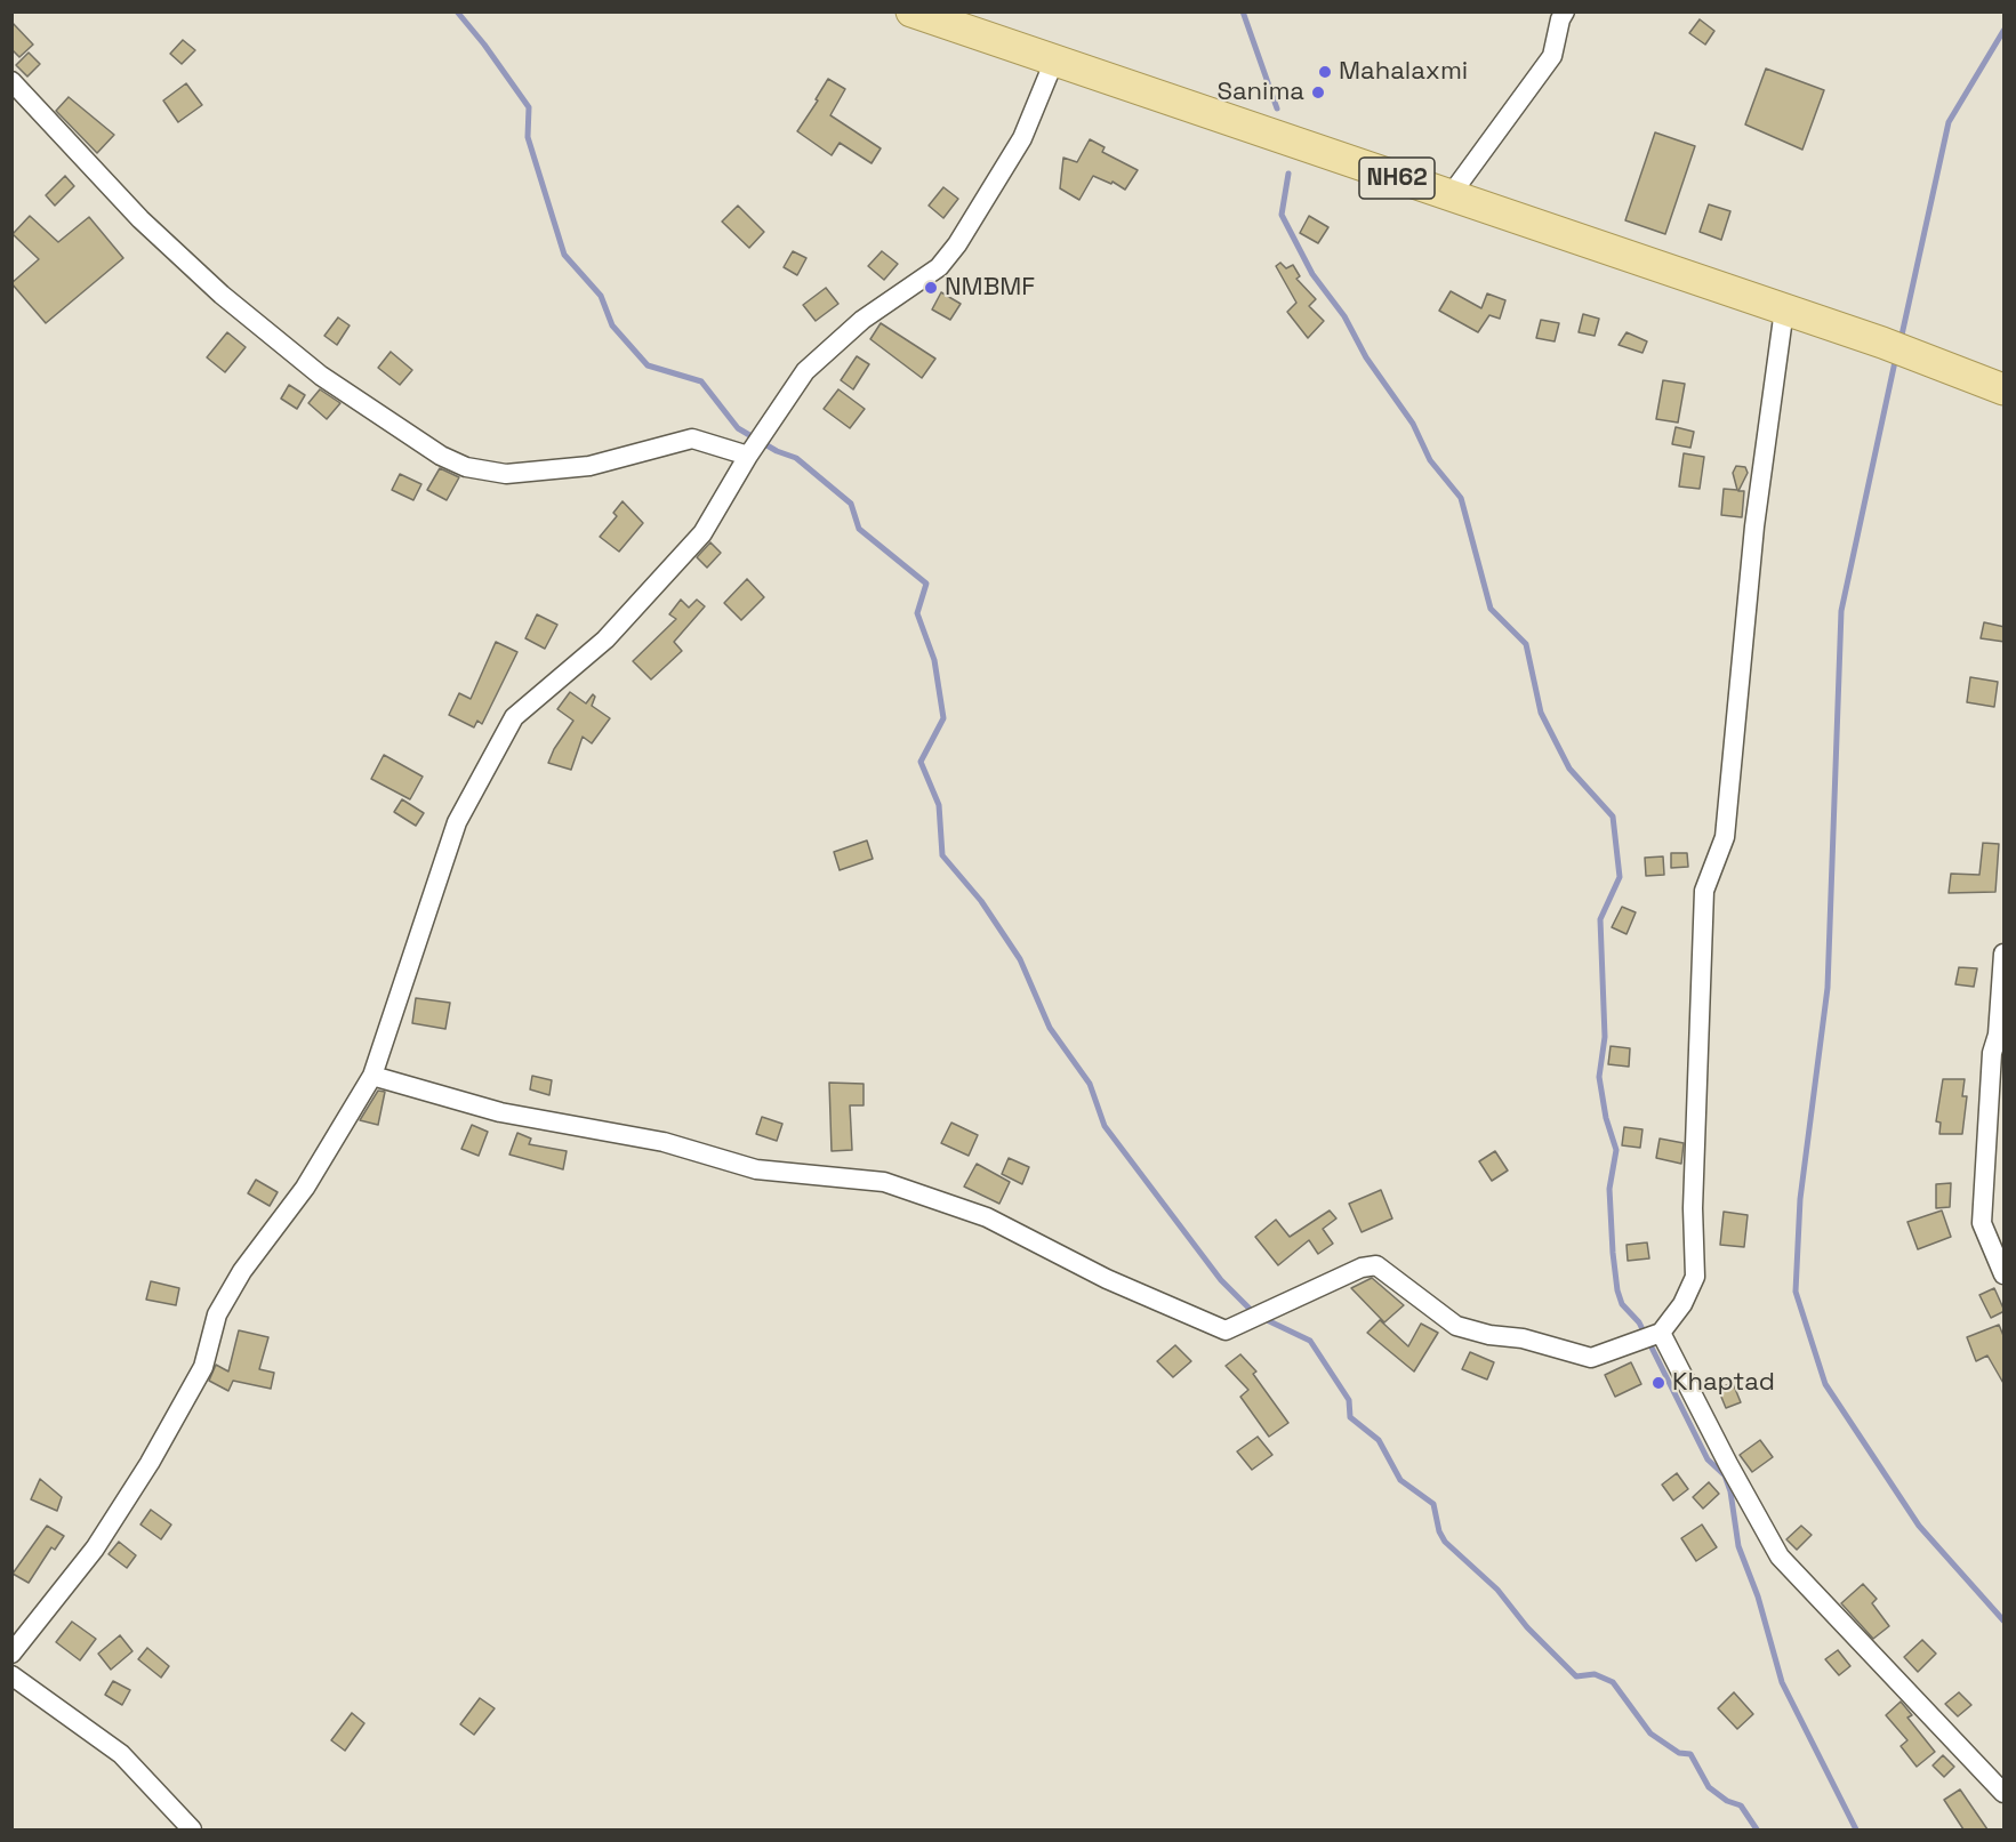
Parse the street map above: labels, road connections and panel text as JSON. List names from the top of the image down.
{
  "streets": {
    "main road": ["NH62"]
  },
  "places": [
    "Mahalaxmi",
    "Sanima",
    "NMBMF",
    "Khaptad"
  ]
}
